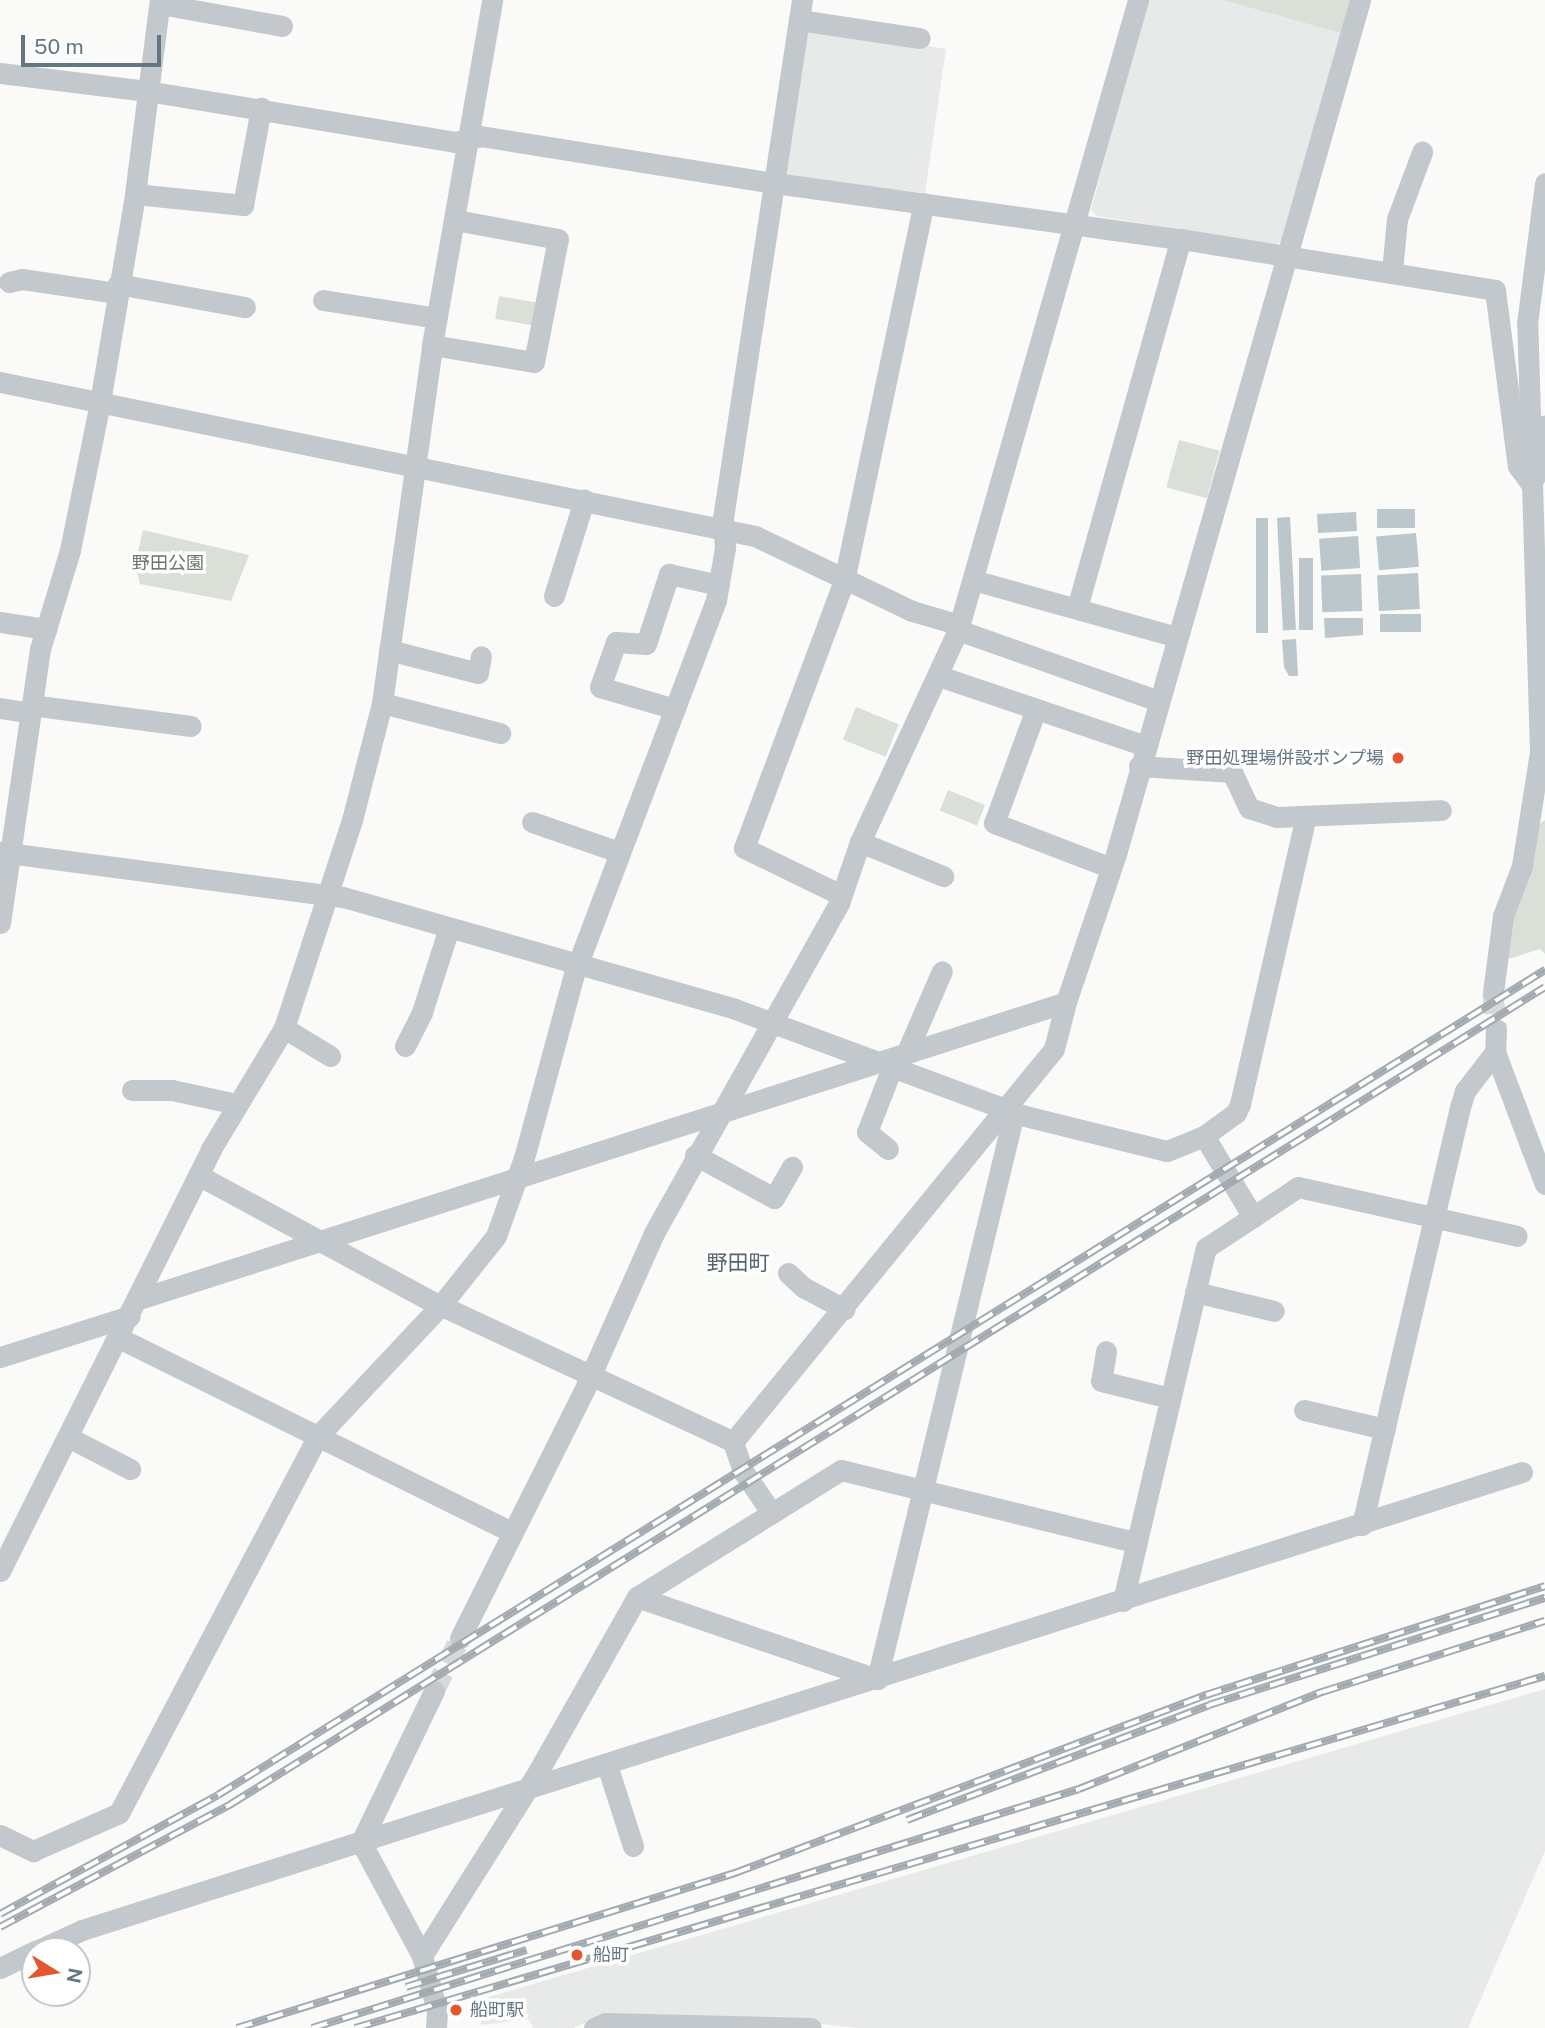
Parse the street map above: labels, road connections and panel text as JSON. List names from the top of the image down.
{
  "districts": ["野田町"],
  "parks": ["野田公園"],
  "places": ["野田処理場併設ポンプ場", "船町", "船町駅"],
  "scale_bar": "50 m",
  "north": "right"
}
